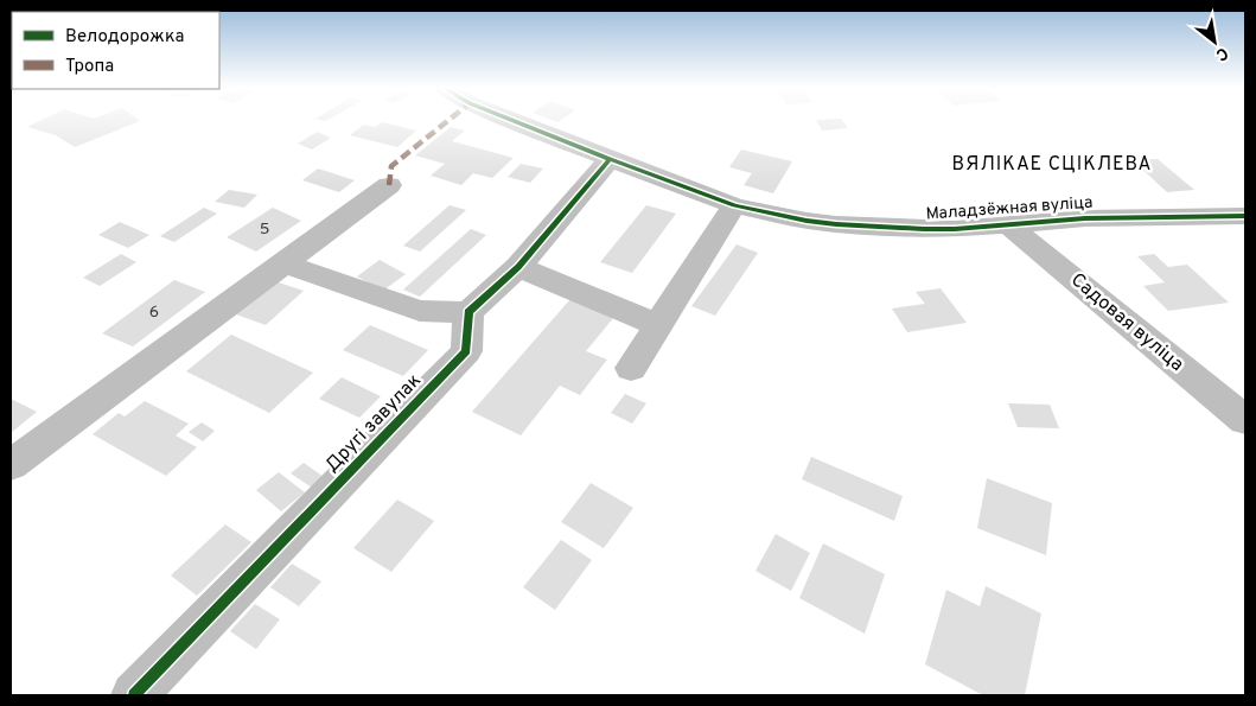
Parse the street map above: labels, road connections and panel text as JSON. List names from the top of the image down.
{
  "streets": {
    "street": ["Маладзёжная вуліца", "Садовая вуліца", "Другі завулак"]
  },
  "crossings": [
    ["Маладзёжная вуліца", "Садовая вуліца"]
  ],
  "districts": ["ВЯЛІКАЕ СЦІКЛЕВА"],
  "house_numbers": ["5", "6"],
  "legend": ["Велодорожка", "Тропа"],
  "north": "bottom right"
}
